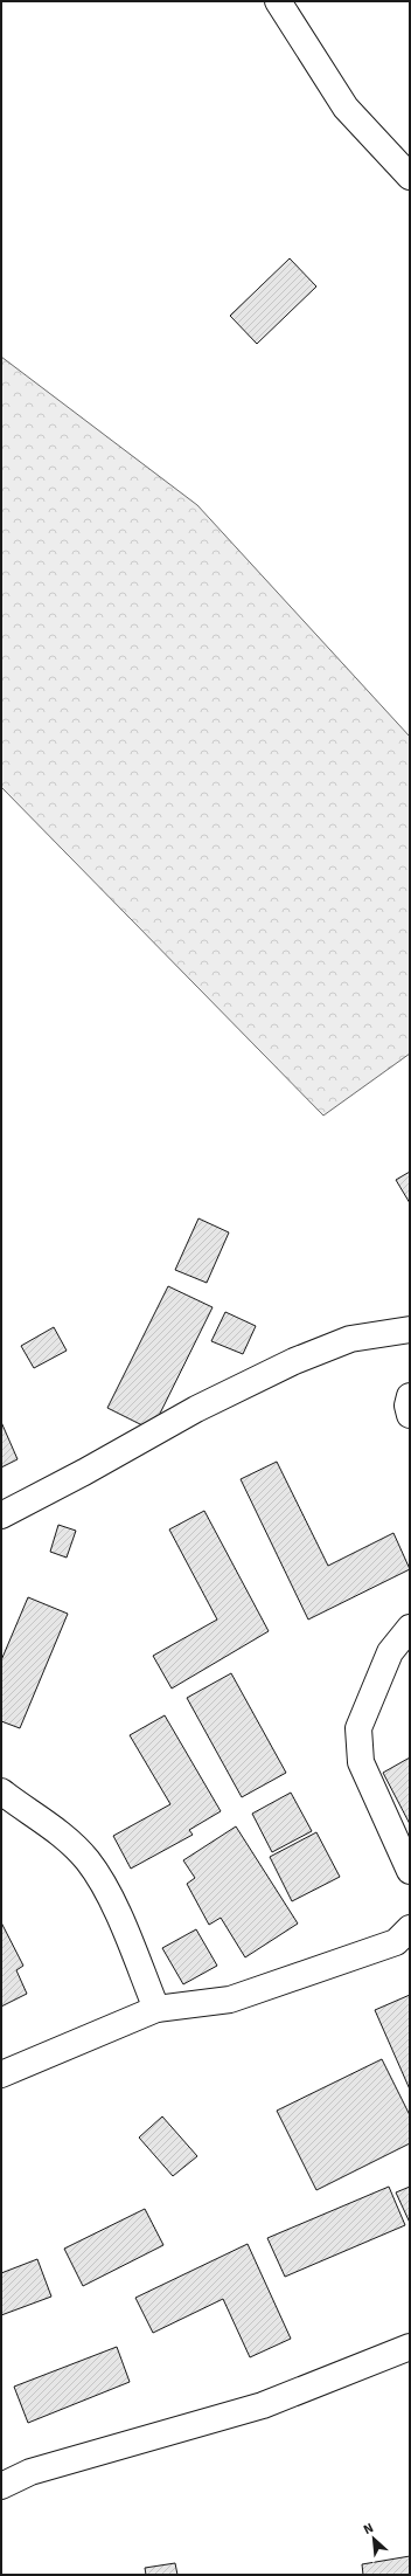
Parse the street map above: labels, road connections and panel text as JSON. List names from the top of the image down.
{
  "north": "top left"
}
